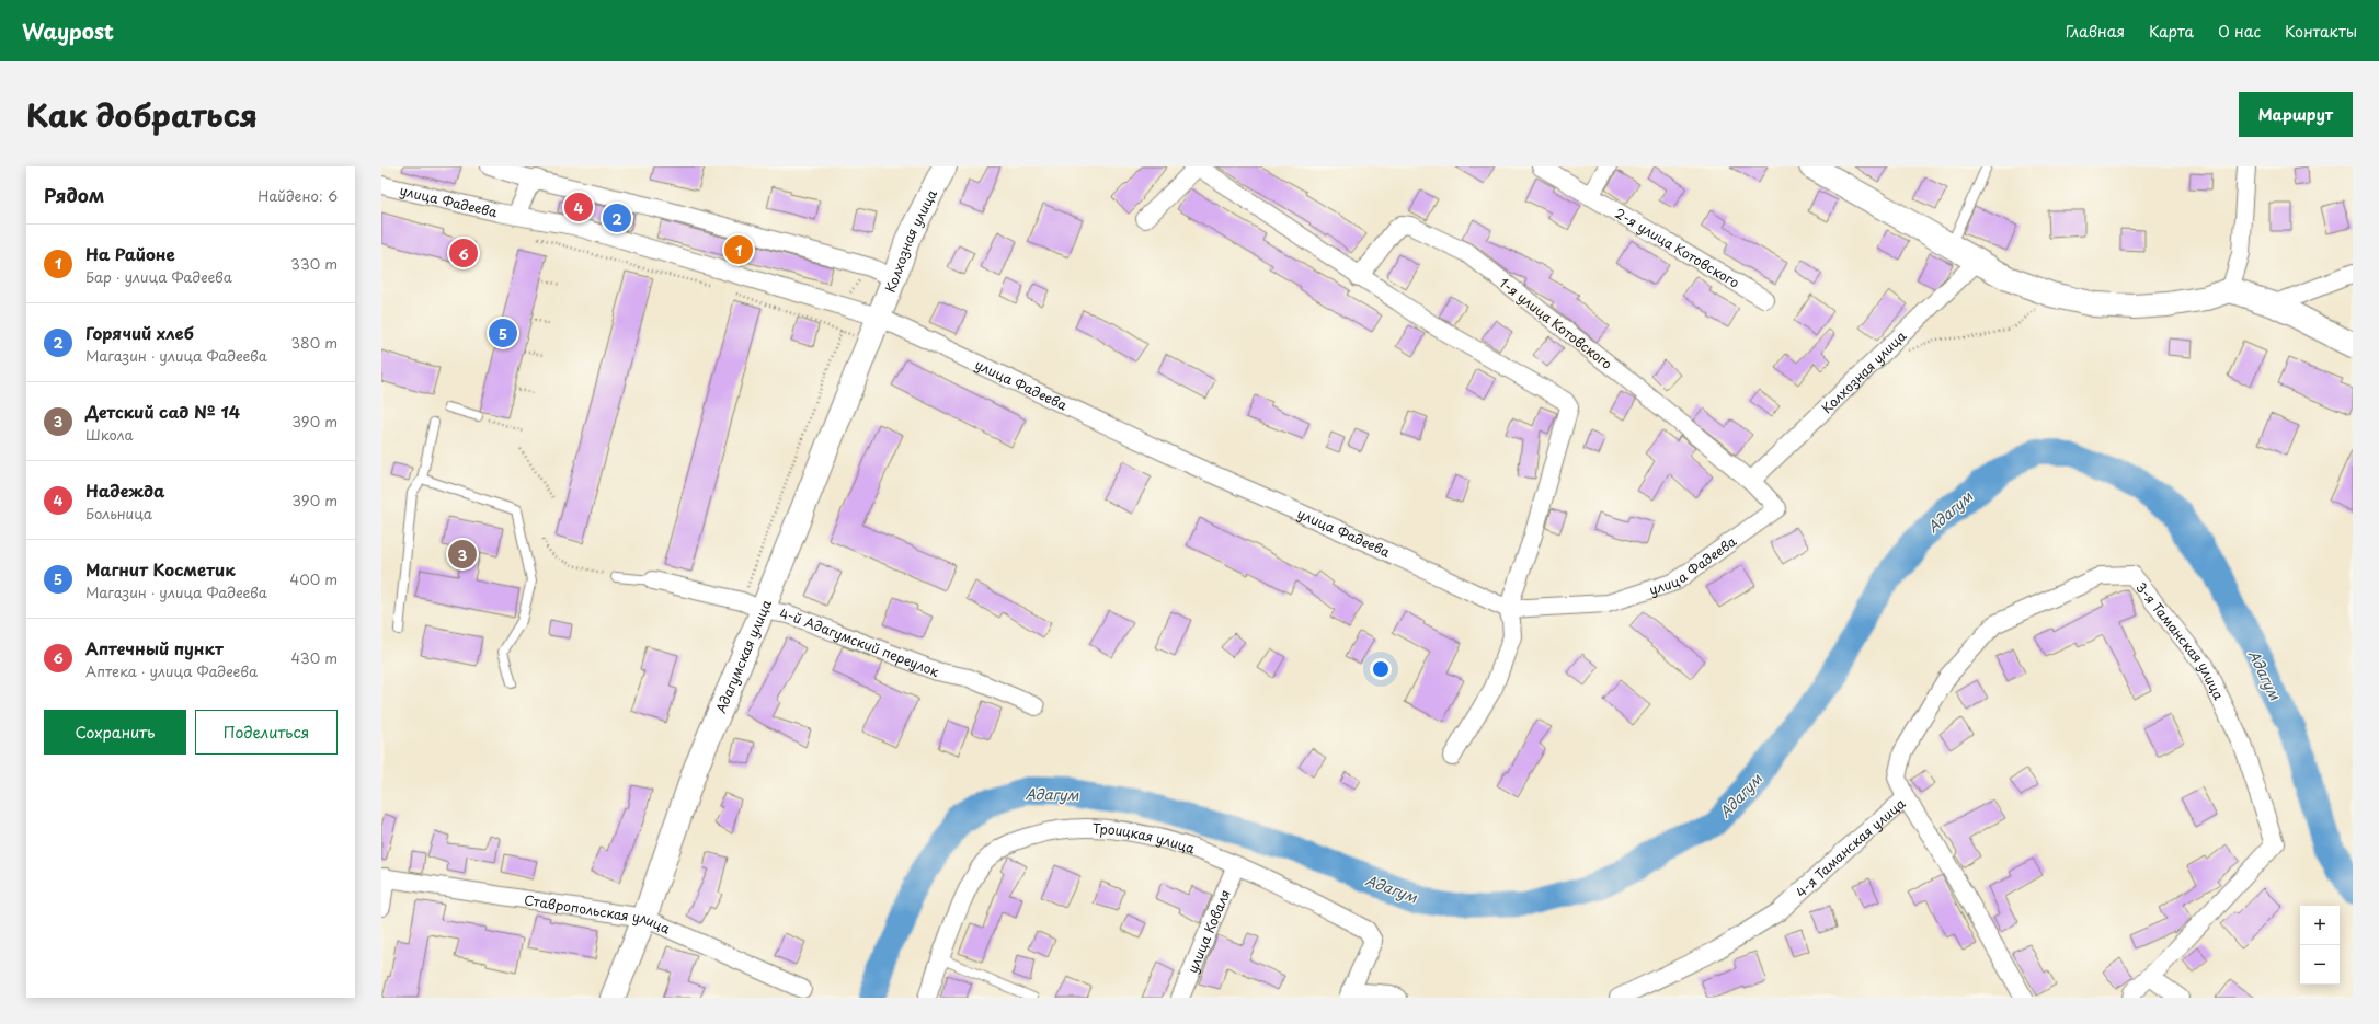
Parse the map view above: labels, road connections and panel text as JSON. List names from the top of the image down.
{
  "streets": {
    "main road": ["Колхозная улица", "Адагумская улица"],
    "street": [
      "улица Фадеева",
      "2-я улица Котовского",
      "1-я улица Котовского",
      "3-я Таманская улица",
      "4-й Адагумский переулок",
      "Троицкая улица",
      "4-я Таманская улица",
      "Ставропольская улица",
      "улица Коваля"
    ]
  },
  "crossings": [
    ["улица Фадеева", "Колхозная улица"],
    ["улица Фадеева", "1-я улица Котовского"],
    ["улица Фадеева", "Адагумская улица"],
    ["Колхозная улица", "1-я улица Котовского"],
    ["Колхозная улица", "Адагумская улица"],
    ["3-я Таманская улица", "4-я Таманская улица"],
    ["4-й Адагумский переулок", "Адагумская улица"],
    ["Адагумская улица", "Ставропольская улица"],
    ["Троицкая улица", "улица Коваля"]
  ],
  "water": ["Адагум"],
  "page": {
    "header": "Waypost",
    "nav": [
      "Главная",
      "Карта",
      "О нас",
      "Контакты"
    ],
    "title": "Как добраться",
    "buttons": [
      "Маршрут",
      ["Сохранить", "Поделиться"]
    ],
    "heading": ["Рядом", "Найдено: 6"],
    "pins": [
      "4",
      "2",
      "1",
      "6",
      "5",
      "3"
    ],
    "list": [
      {
        "mark": "1",
        "name": "На Районе",
        "note": "Бар · улица Фадеева",
        "value": "330 m"
      },
      {
        "mark": "2",
        "name": "Горячий хлеб",
        "note": "Магазин · улица Фадеева",
        "value": "380 m"
      },
      {
        "mark": "3",
        "name": "Детский сад № 14",
        "note": "Школа",
        "value": "390 m"
      },
      {
        "mark": "4",
        "name": "Надежда",
        "note": "Больница",
        "value": "390 m"
      },
      {
        "mark": "5",
        "name": "Магнит Косметик",
        "note": "Магазин · улица Фадеева",
        "value": "400 m"
      },
      {
        "mark": "6",
        "name": "Аптечный пункт",
        "note": "Аптека · улица Фадеева",
        "value": "430 m"
      }
    ],
    "map_buttons": ["+", "−"]
  }
}
